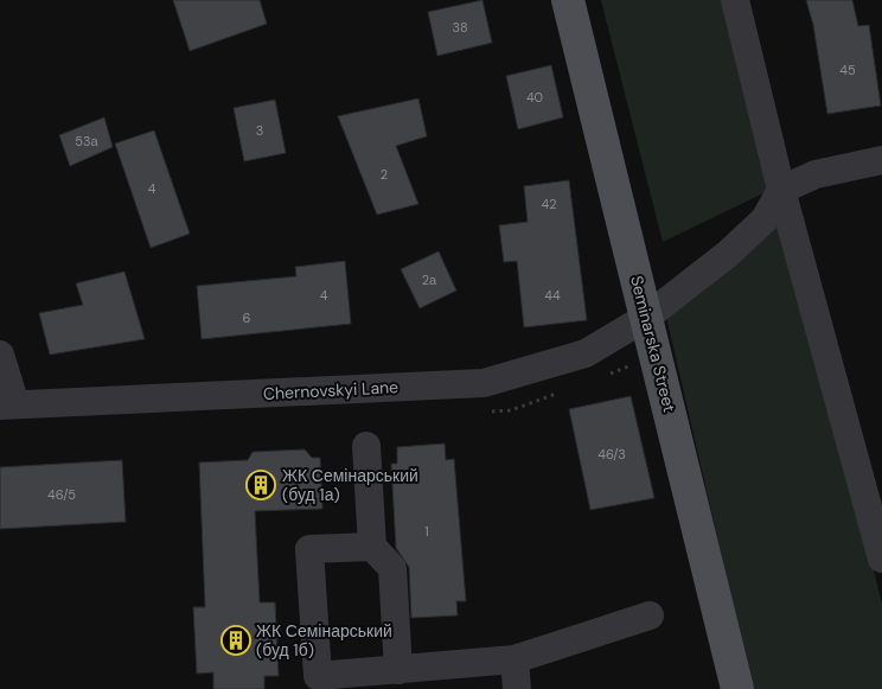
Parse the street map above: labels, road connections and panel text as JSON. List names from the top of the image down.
{
  "streets": {
    "main road": ["Seminarska Street"],
    "street": ["Chernovskyi Lane"]
  },
  "crossings": [
    ["Seminarska Street", "Chernovskyi Lane"]
  ],
  "places": {
    "building": ["ЖК Семінарський (буд 1а)", "ЖК Семінарський (буд 1б)"]
  },
  "house_numbers": [
    "38",
    "45",
    "40",
    "3",
    "53а",
    "2",
    "4",
    "42",
    "2а",
    "4",
    "44",
    "6",
    "46/3",
    "46/5",
    "1"
  ]
}
